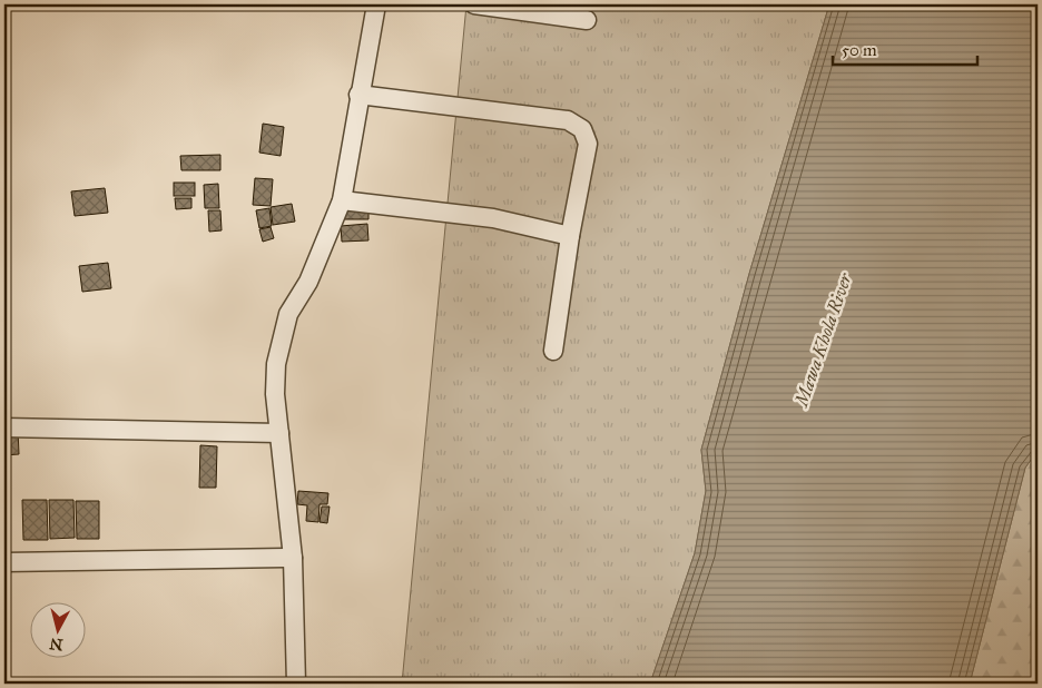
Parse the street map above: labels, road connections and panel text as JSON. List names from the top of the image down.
{
  "water": ["Mawa Khola River"],
  "scale_bar": "50 m",
  "north": "bottom"
}
